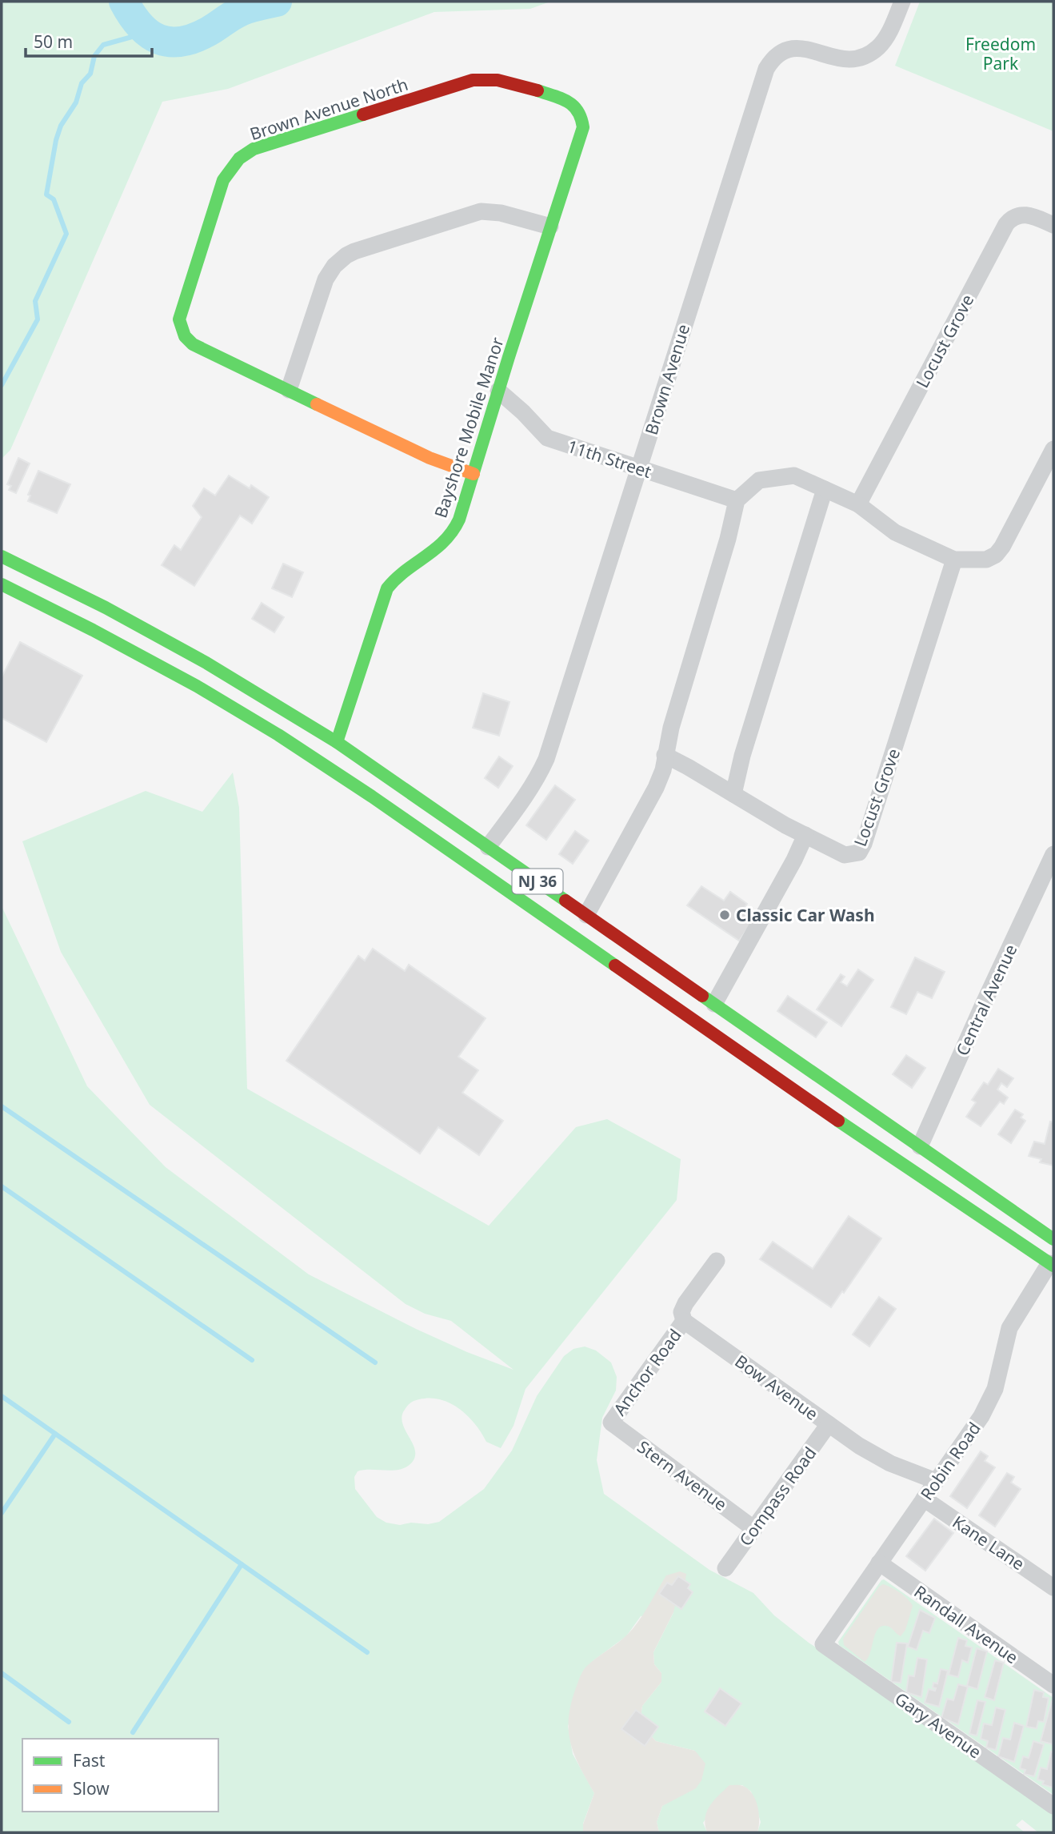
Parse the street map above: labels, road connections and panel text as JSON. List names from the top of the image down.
{
  "streets": {
    "main road": ["Brown Avenue North", "Bayshore Mobile Manor", "NJ 36"],
    "street": [
      "Locust Grove",
      "Brown Avenue",
      "11th Street",
      "Central Avenue",
      "Anchor Road",
      "Bow Avenue",
      "Robin Road",
      "Stern Avenue",
      "Compass Road",
      "Kane Lane",
      "Randall Avenue",
      "Gary Avenue"
    ]
  },
  "crossings": [
    ["Brown Avenue North", "Bayshore Mobile Manor"],
    ["Brown Avenue", "11th Street"],
    ["Brown Avenue", "NJ 36"],
    ["Bayshore Mobile Manor", "11th Street"],
    ["Bayshore Mobile Manor", "NJ 36"],
    ["NJ 36", "Central Avenue"],
    ["NJ 36", "Robin Road"],
    ["Anchor Road", "Bow Avenue"],
    ["Anchor Road", "Stern Avenue"],
    ["Bow Avenue", "Robin Road"],
    ["Bow Avenue", "Compass Road"],
    ["Robin Road", "Kane Lane"],
    ["Robin Road", "Randall Avenue"],
    ["Robin Road", "Gary Avenue"],
    ["Stern Avenue", "Compass Road"]
  ],
  "parks": ["Freedom Park"],
  "places": ["Classic Car Wash"],
  "legend": ["Fast", "Slow"],
  "scale_bar": "50 m"
}
